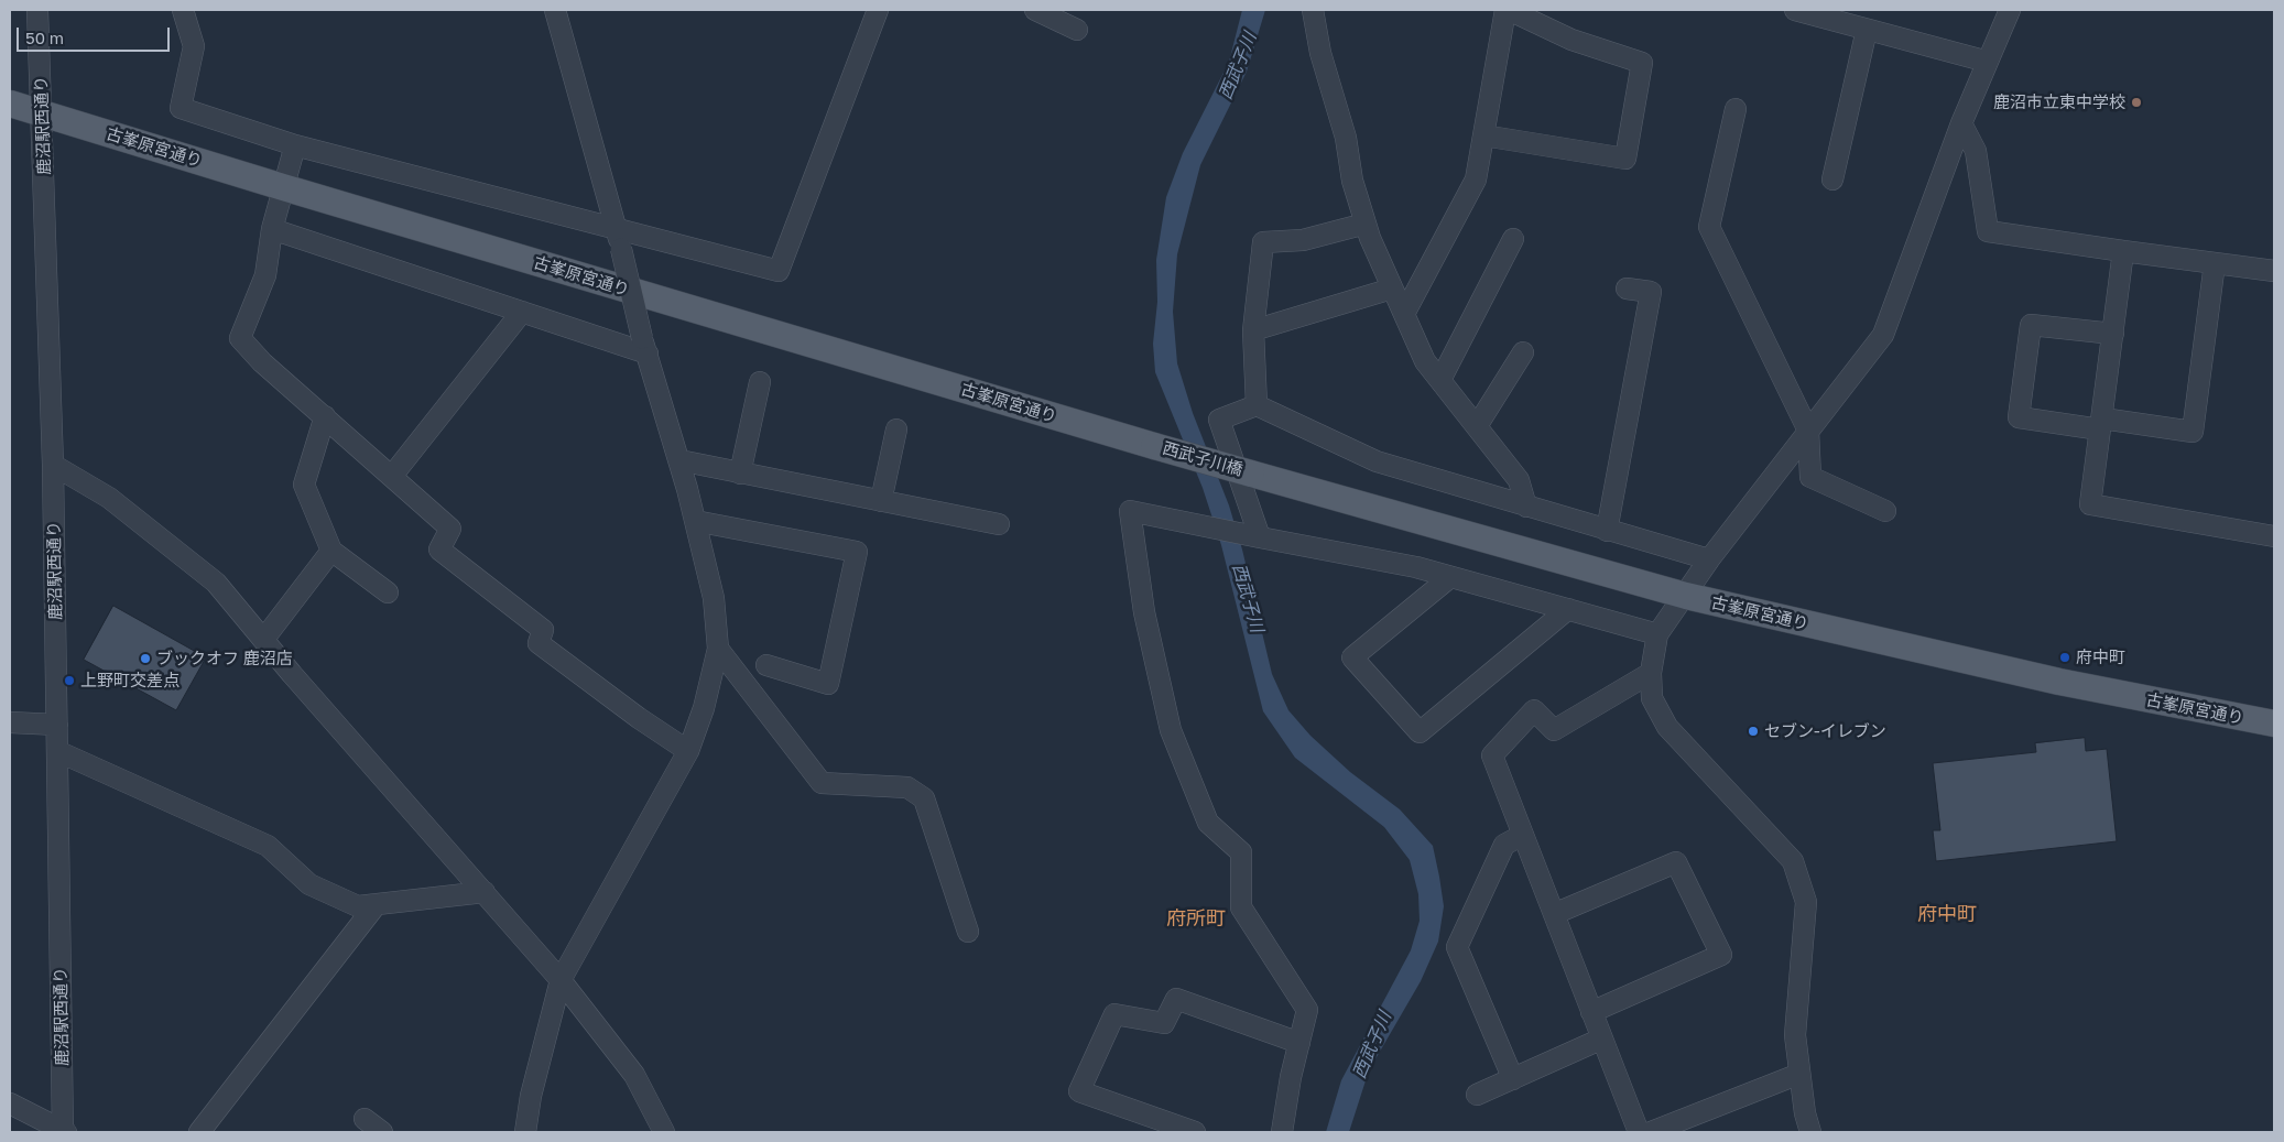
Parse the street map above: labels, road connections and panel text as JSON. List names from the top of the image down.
{
  "streets": {
    "main road": ["古峯原宮通り", "西武子川橋"],
    "street": ["鹿沼駅西通り"]
  },
  "crossings": [
    ["鹿沼駅西通り", "古峯原宮通り"],
    ["古峯原宮通り", "西武子川橋"]
  ],
  "districts": ["府中町", "府所町"],
  "water": ["西武子川"],
  "places": [
    "鹿沼市立東中学校",
    "府中町",
    "ブックオフ 鹿沼店",
    "上野町交差点",
    "セブン-イレブン"
  ],
  "scale_bar": "50 m"
}
